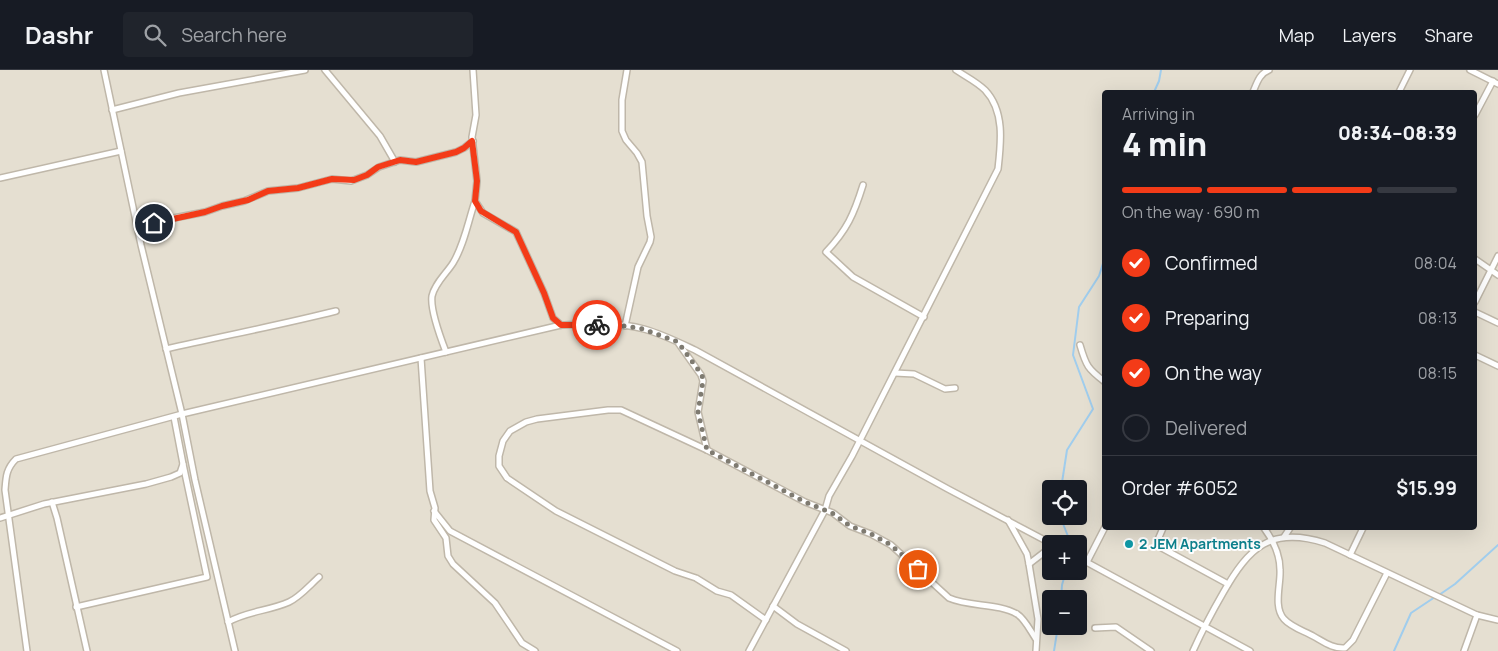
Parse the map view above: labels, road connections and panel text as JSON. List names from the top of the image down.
{
  "places": ["2 JEM Apartments"],
  "page": {
    "header": "Dashr",
    "search": "Search here",
    "nav": ["Map", "Layers", "Share"],
    "heading": ["4 min", "Arriving in", "08:34–08:39"],
    "panel": ["Order #6052", "$15.99"],
    "bar": "On the way · 690 m",
    "list": [
      ["Confirmed", "08:04"],
      ["Preparing", "08:13"],
      ["On the way", "08:15"],
      "Delivered"
    ],
    "map_buttons": ["+", "−"]
  }
}
